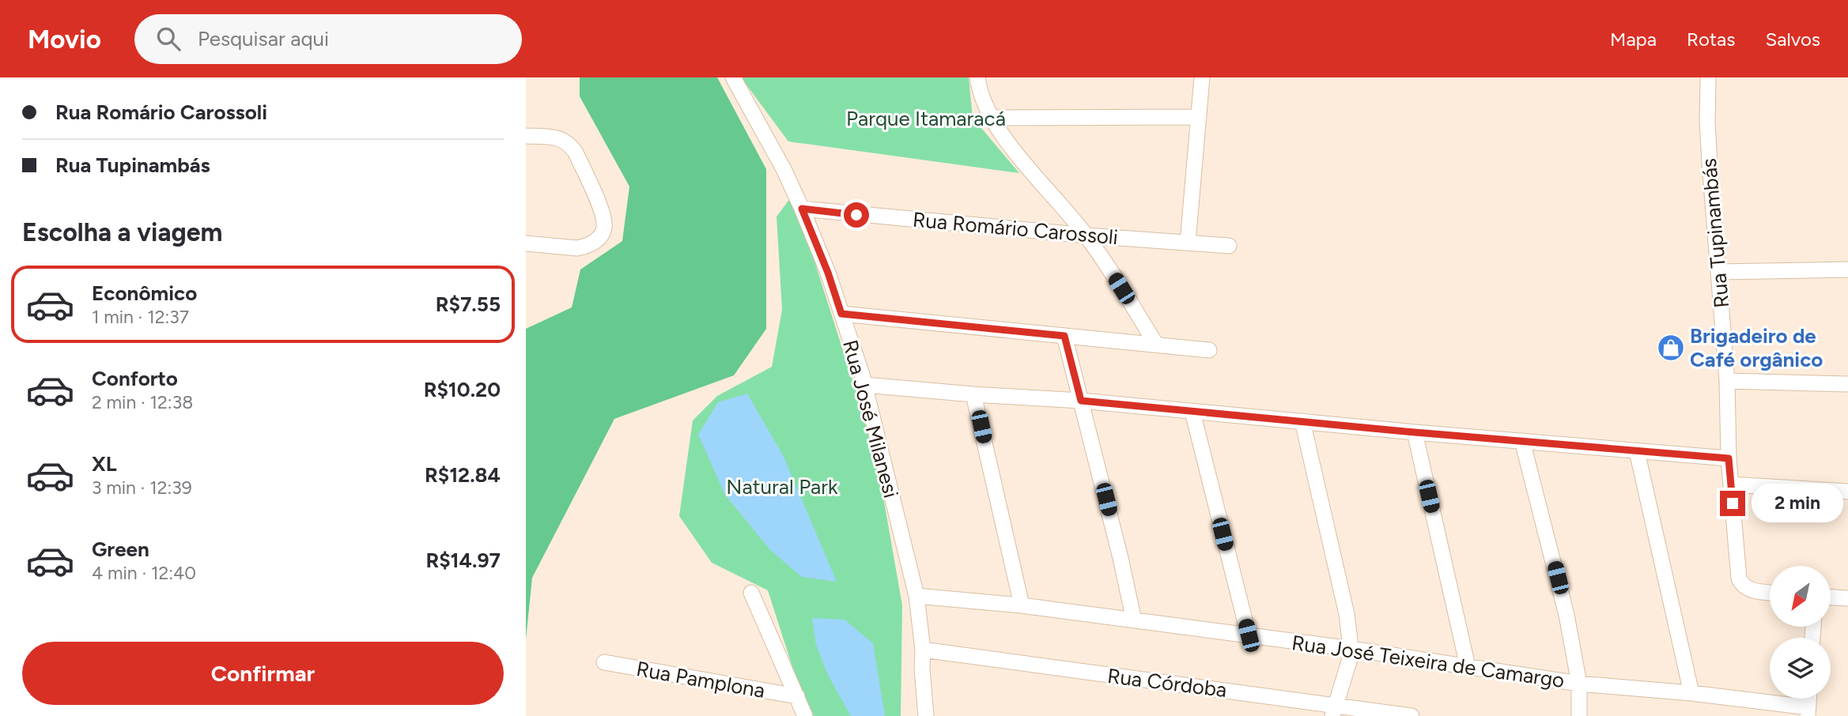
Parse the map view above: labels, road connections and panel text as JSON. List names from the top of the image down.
{
  "streets": {
    "street": [
      "Rua Romário Carossoli",
      "Rua Tupinambás",
      "Rua José Milanesi",
      "Rua José Teixeira de Camargo",
      "Rua Pamplona",
      "Rua Córdoba"
    ]
  },
  "crossings": [
    ["Rua Romário Carossoli", "Rua José Milanesi"],
    ["Rua José Milanesi", "Rua José Teixeira de Camargo"],
    ["Rua José Milanesi", "Rua Córdoba"]
  ],
  "parks": ["Parque Itamaracá", "Natural Park"],
  "places": {
    "shop": ["Brigadeiro de Café orgânico"]
  },
  "north": "bottom left",
  "page": {
    "header": "Movio",
    "search": "Pesquisar aqui",
    "nav": ["Mapa", "Rotas", "Salvos"],
    "banner": ["Rua Romário Carossoli", "Rua Tupinambás"],
    "heading": "Escolha a viagem",
    "list": [
      {
        "name": "Econômico",
        "note": "1 min · 12:37",
        "value": "R$7.55"
      },
      {
        "name": "Conforto",
        "note": "2 min · 12:38",
        "value": "R$10.20"
      },
      {
        "name": "XL",
        "note": "3 min · 12:39",
        "value": "R$12.84"
      },
      {
        "name": "Green",
        "note": "4 min · 12:40",
        "value": "R$14.97"
      }
    ],
    "bubble": "2 min",
    "buttons": "Confirmar"
  }
}
